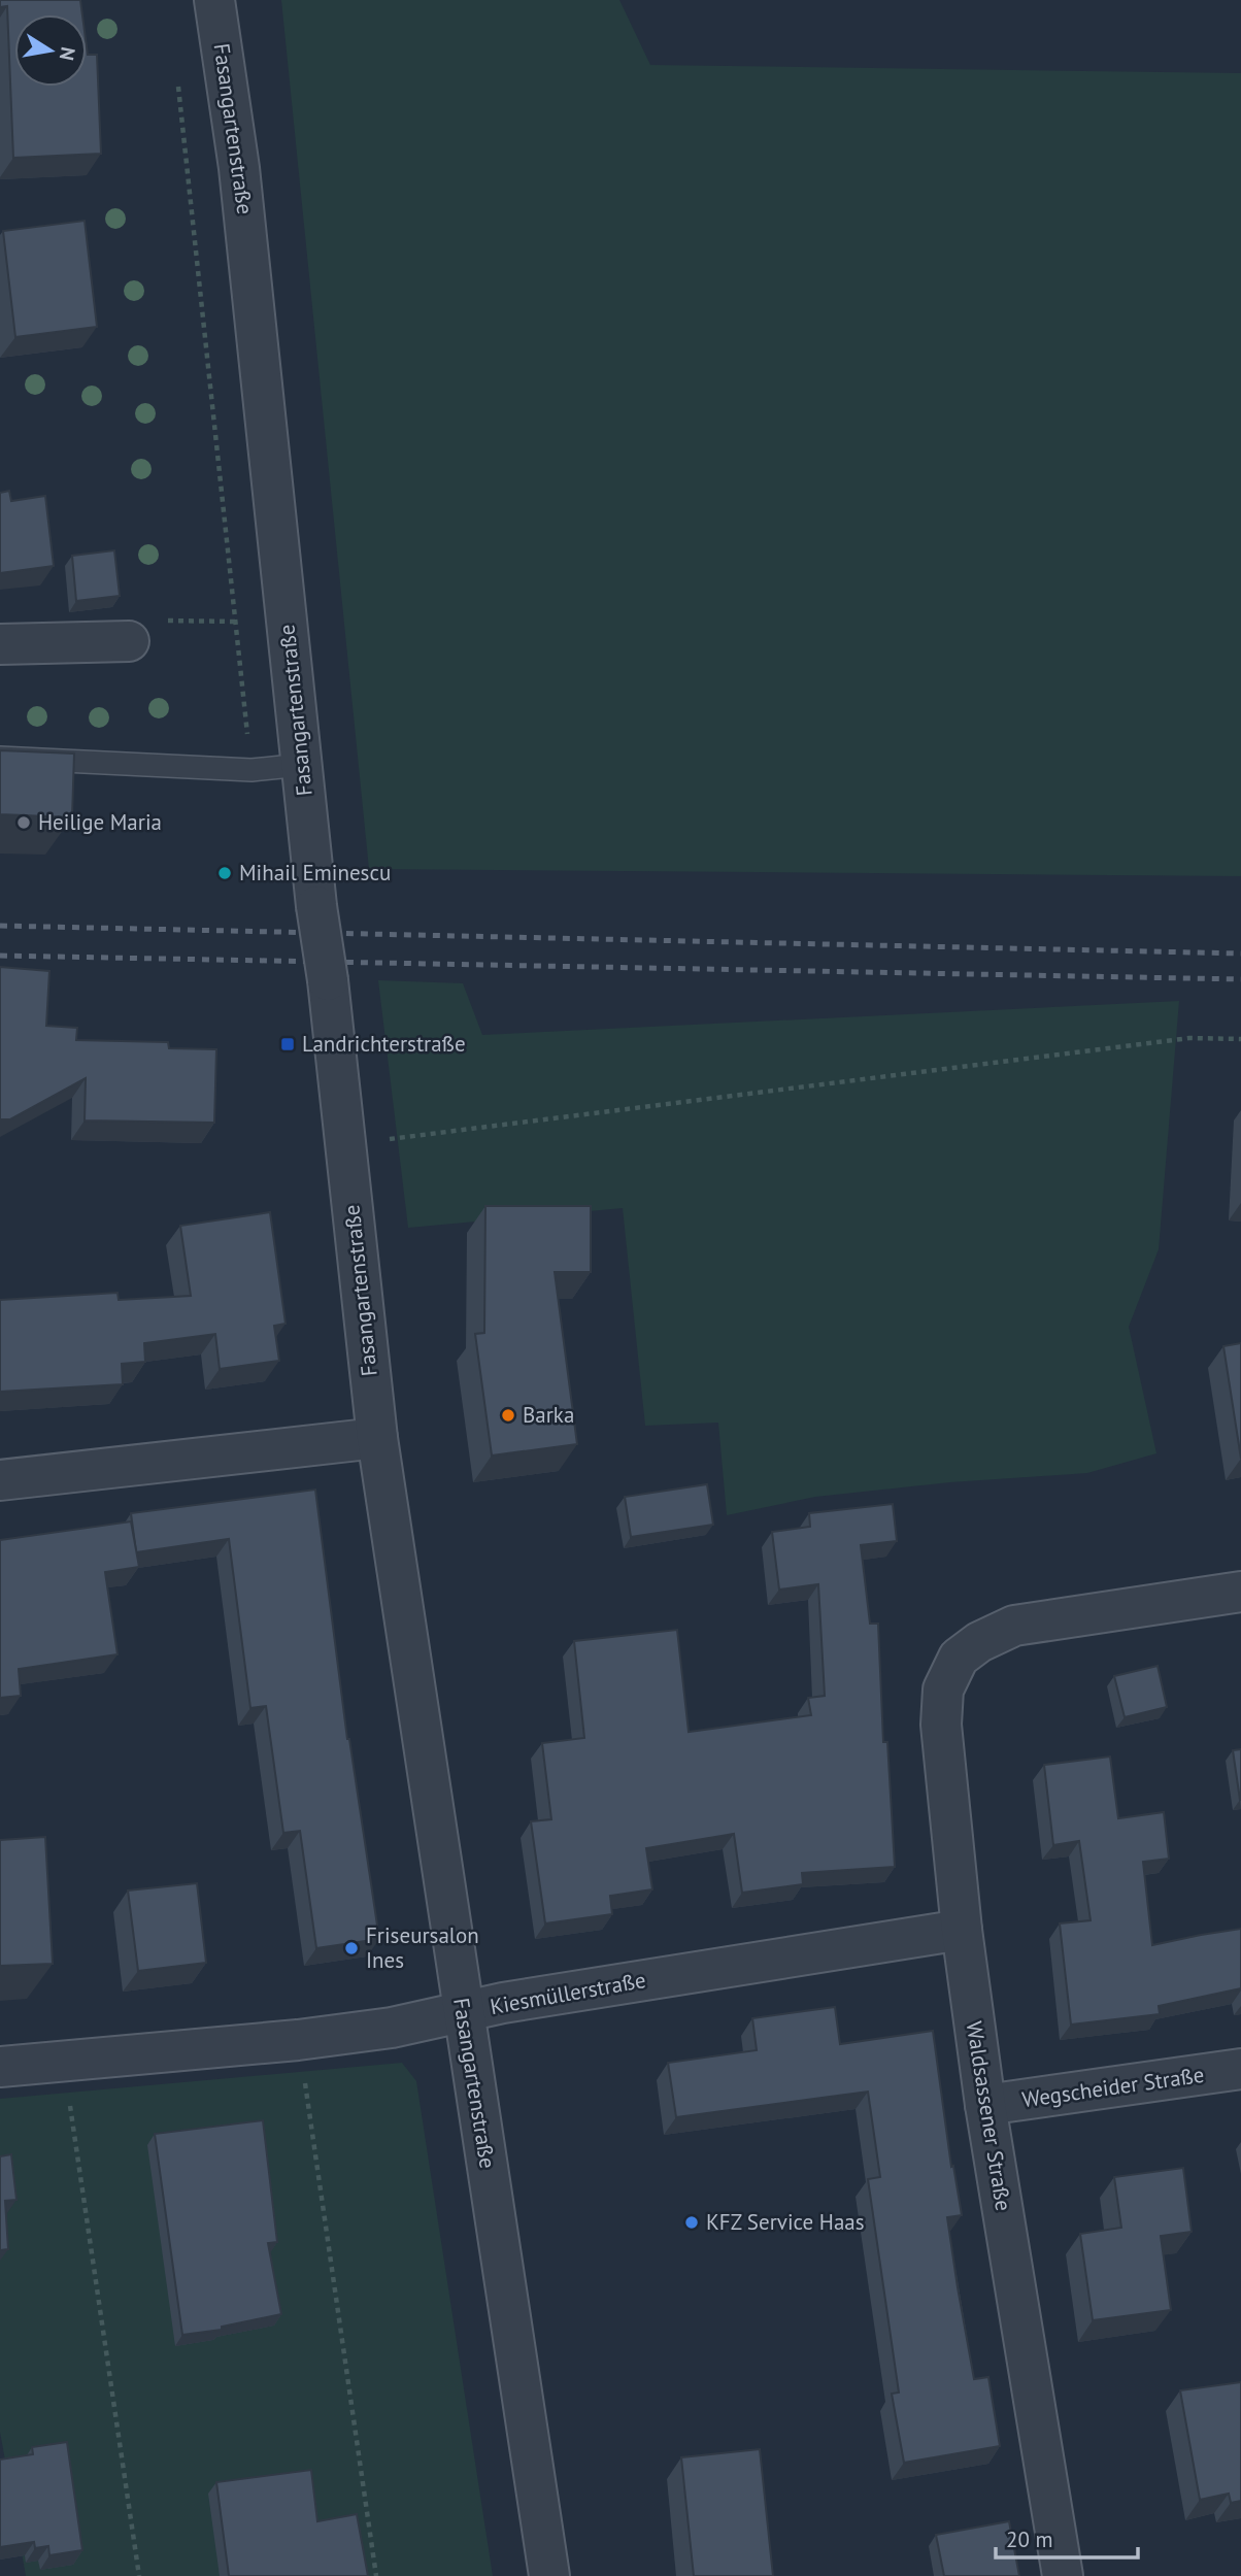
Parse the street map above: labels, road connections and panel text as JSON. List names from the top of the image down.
{
  "streets": {
    "street": [
      "Fasangartenstraße",
      "Kiesmüllerstraße",
      "Wegscheider Straße",
      "Waldsassener Straße"
    ]
  },
  "crossings": [
    ["Fasangartenstraße", "Kiesmüllerstraße"],
    ["Kiesmüllerstraße", "Waldsassener Straße"],
    ["Wegscheider Straße", "Waldsassener Straße"]
  ],
  "places": {
    "other": [
      "Heilige Maria",
      "Mihail Eminescu",
      "Barka",
      "Friseursalon Ines",
      "KFZ Service Haas"
    ],
    "transit": ["Landrichterstraße"]
  },
  "scale_bar": "20 m",
  "north": "right"
}
